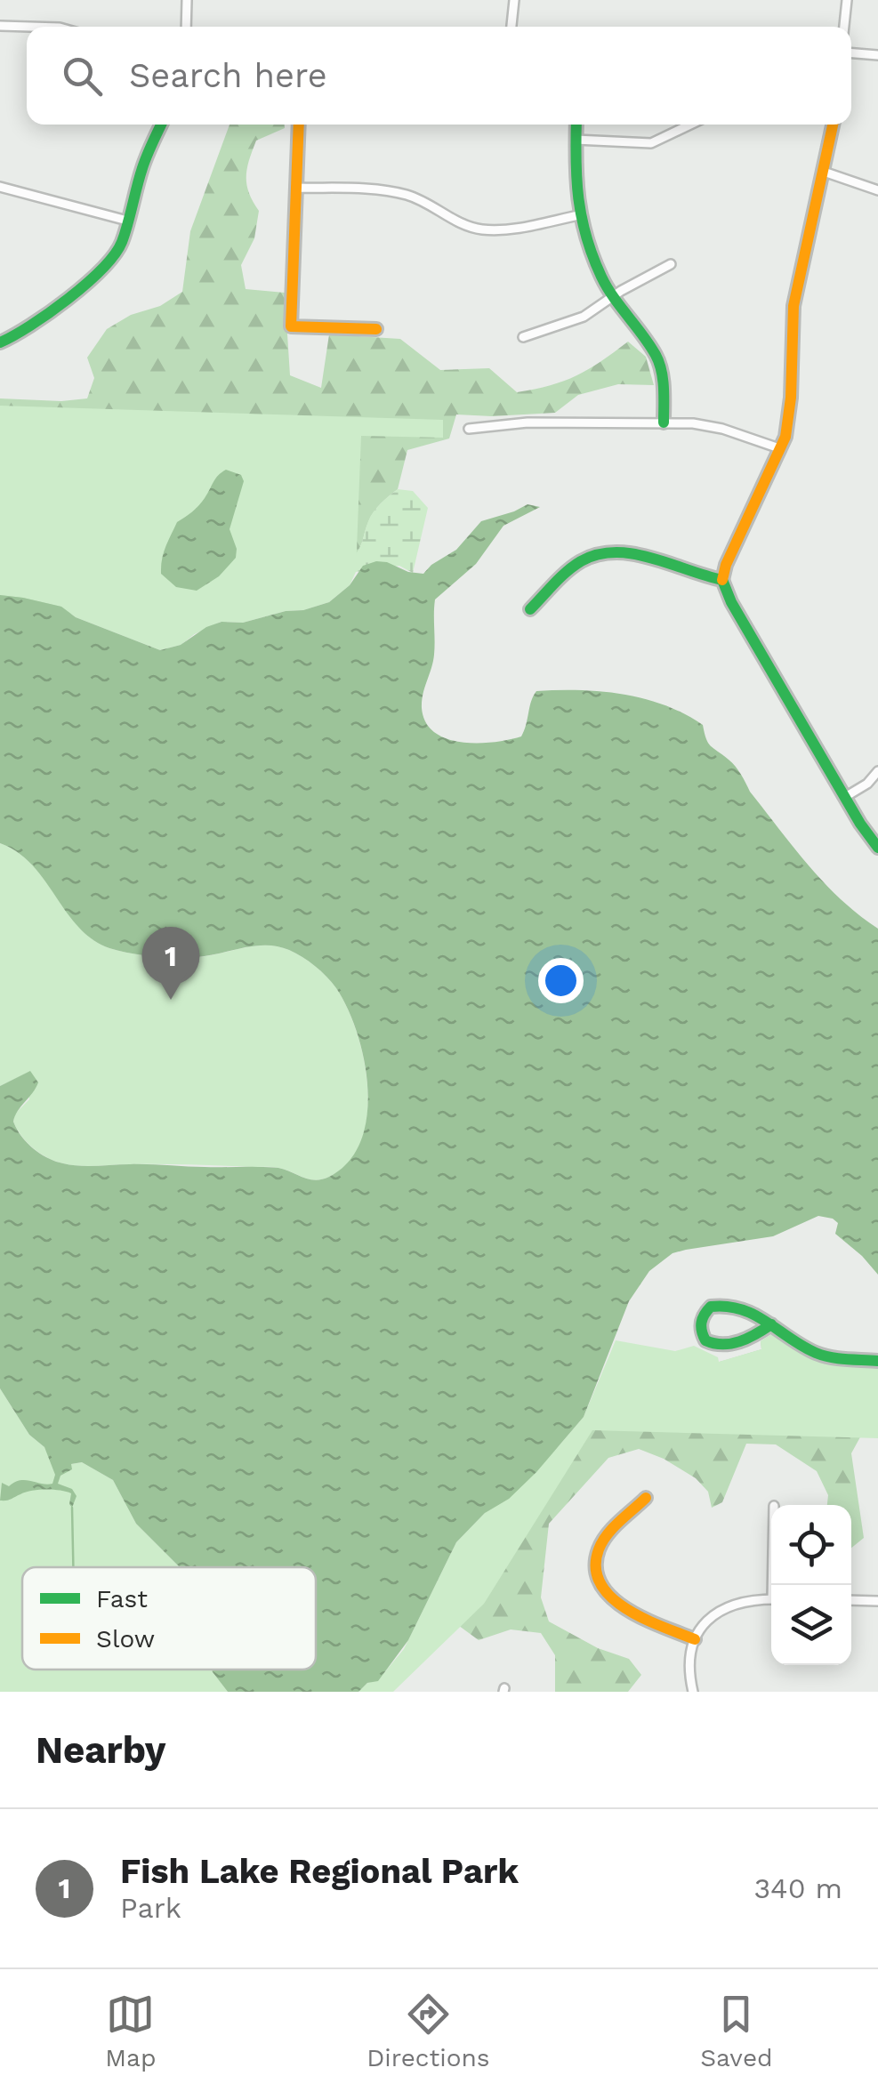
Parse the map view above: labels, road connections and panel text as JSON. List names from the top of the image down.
{
  "legend": ["Fast", "Slow"],
  "page": {
    "search": "Search here",
    "pins": "1",
    "heading": "Nearby",
    "list": [
      {
        "mark": "1",
        "name": "Fish Lake Regional Park",
        "note": "Park",
        "value": "340 m"
      }
    ],
    "nav": ["Map", "Directions", "Saved"]
  }
}
